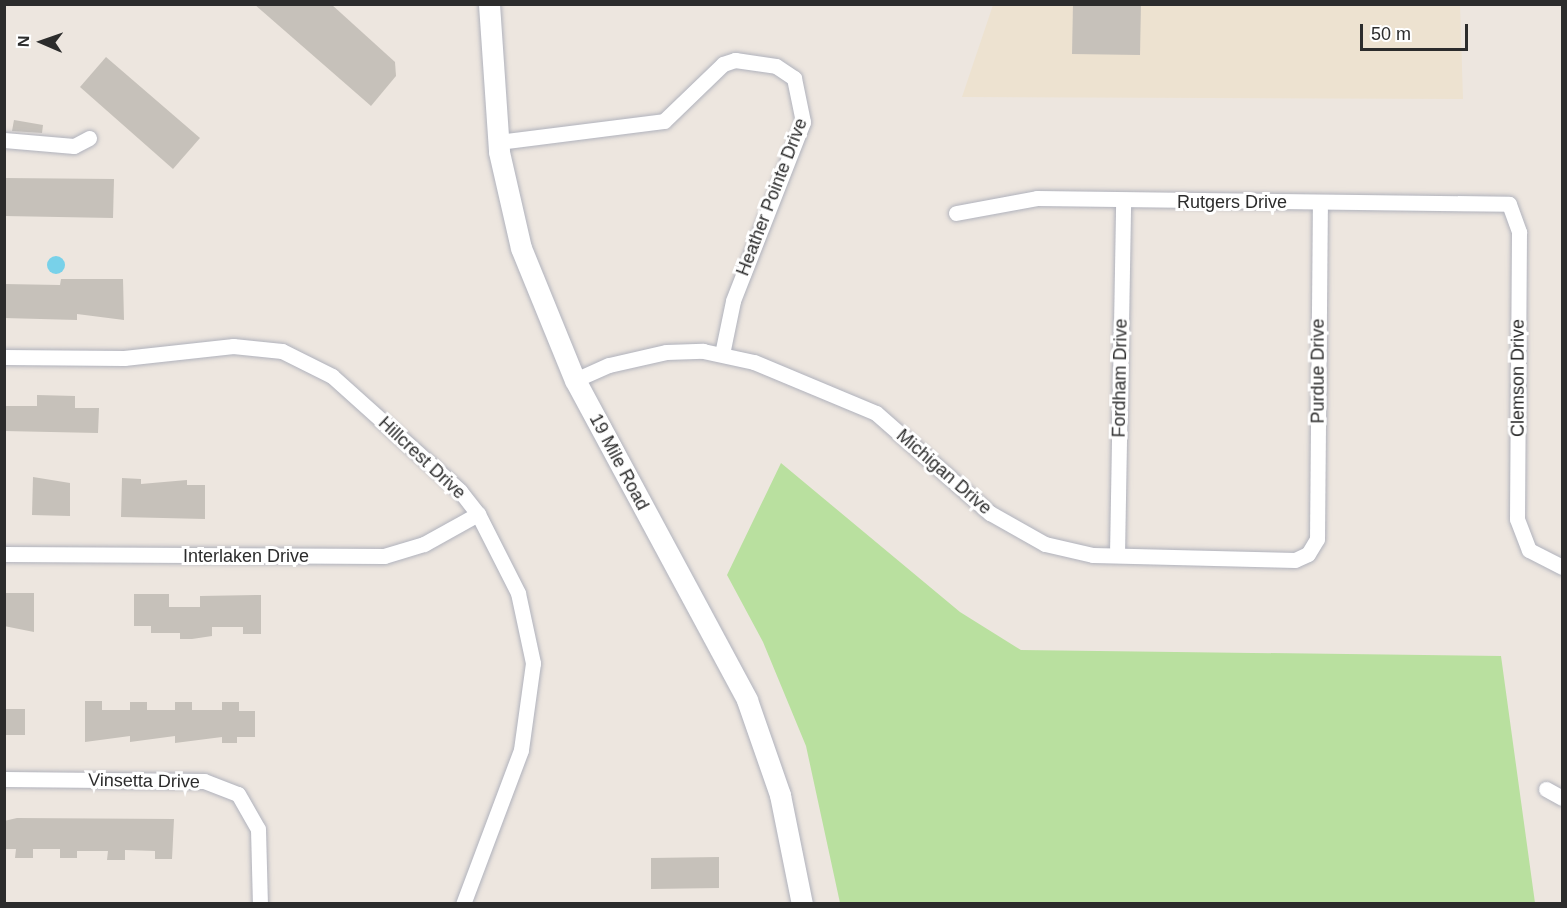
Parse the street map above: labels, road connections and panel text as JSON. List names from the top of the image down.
{
  "streets": {
    "street": [
      "Heather Pointe Drive",
      "Rutgers Drive",
      "Purdue Drive",
      "Fordham Drive",
      "Clemson Drive",
      "Hillcrest Drive",
      "19 Mile Road",
      "Michigan Drive",
      "Interlaken Drive",
      "Vinsetta Drive"
    ]
  },
  "crossings": [
    ["Heather Pointe Drive", "19 Mile Road"],
    ["Heather Pointe Drive", "Michigan Drive"],
    ["Rutgers Drive", "Purdue Drive"],
    ["Rutgers Drive", "Fordham Drive"],
    ["Rutgers Drive", "Clemson Drive"],
    ["Purdue Drive", "Michigan Drive"],
    ["Fordham Drive", "Michigan Drive"],
    ["Hillcrest Drive", "Interlaken Drive"],
    ["19 Mile Road", "Michigan Drive"]
  ],
  "scale_bar": "50 m",
  "north": "left"
}
